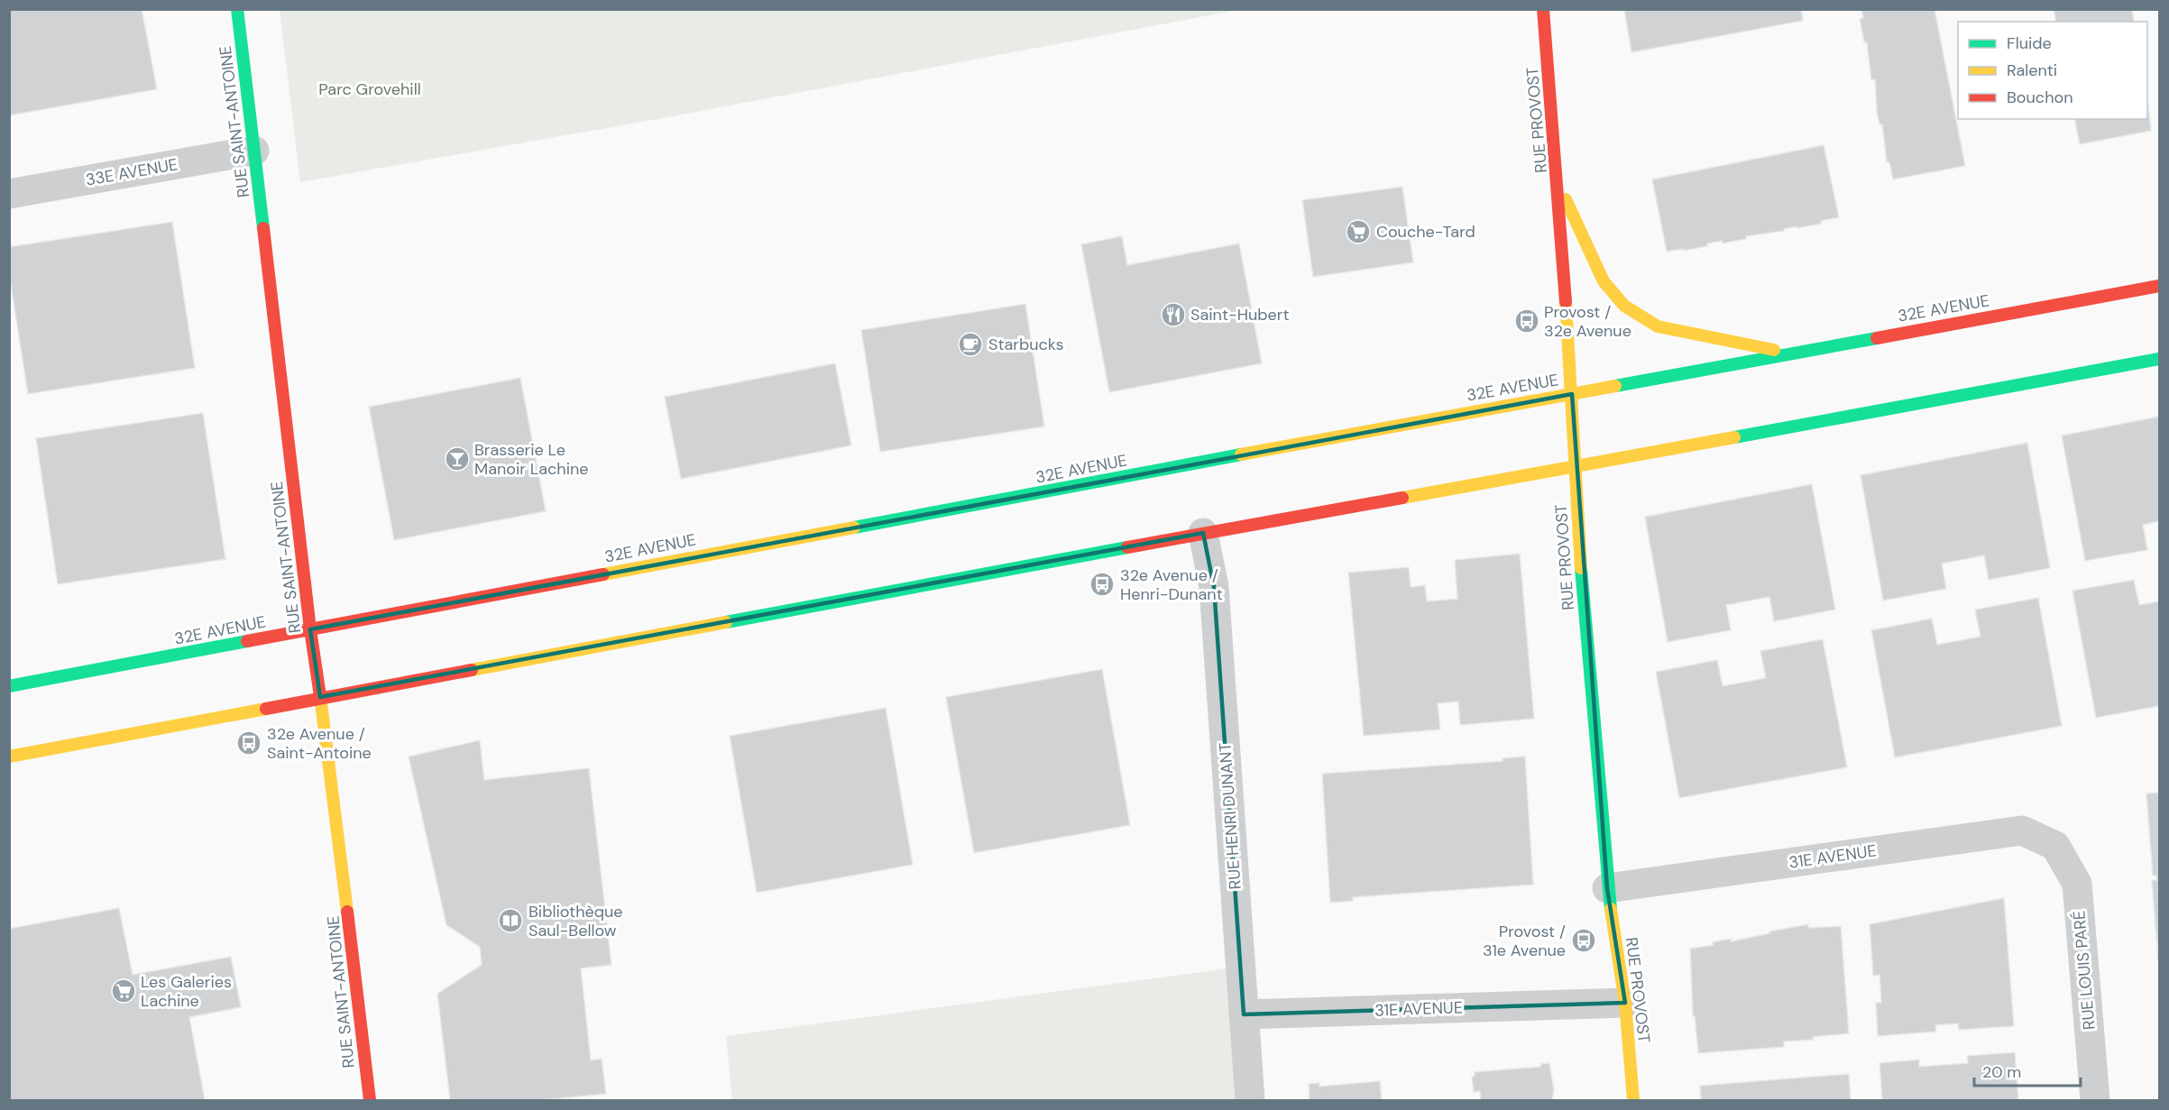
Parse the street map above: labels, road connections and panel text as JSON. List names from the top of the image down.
{
  "streets": {
    "main road": ["RUE PROVOST", "RUE SAINT-ANTOINE", "32E AVENUE"],
    "street": [
      "33E AVENUE",
      "RUE HENRI DUNANT",
      "31E AVENUE",
      "RUE LOUIS PARÉ"
    ]
  },
  "crossings": [
    ["RUE PROVOST", "32E AVENUE"],
    ["RUE PROVOST", "31E AVENUE"],
    ["RUE SAINT-ANTOINE", "33E AVENUE"],
    ["RUE SAINT-ANTOINE", "32E AVENUE"],
    ["RUE HENRI DUNANT", "31E AVENUE"],
    ["31E AVENUE", "RUE LOUIS PARÉ"]
  ],
  "parks": ["Parc Grovehill"],
  "places": {
    "supermarket": ["Couche-Tard", "Les Galeries Lachine"],
    "restaurant": ["Saint-Hubert"],
    "bus stop": [
      "Provost / 32e Avenue",
      "32e Avenue / Henri-Dunant",
      "32e Avenue / Saint-Antoine",
      "Provost / 31e Avenue"
    ],
    "cafe": ["Starbucks"],
    "bar": ["Brasserie Le Manoir Lachine"],
    "library": ["Bibliothèque Saul-Bellow"]
  },
  "legend": ["Fluide", "Ralenti", "Bouchon"],
  "scale_bar": "20 m"
}
